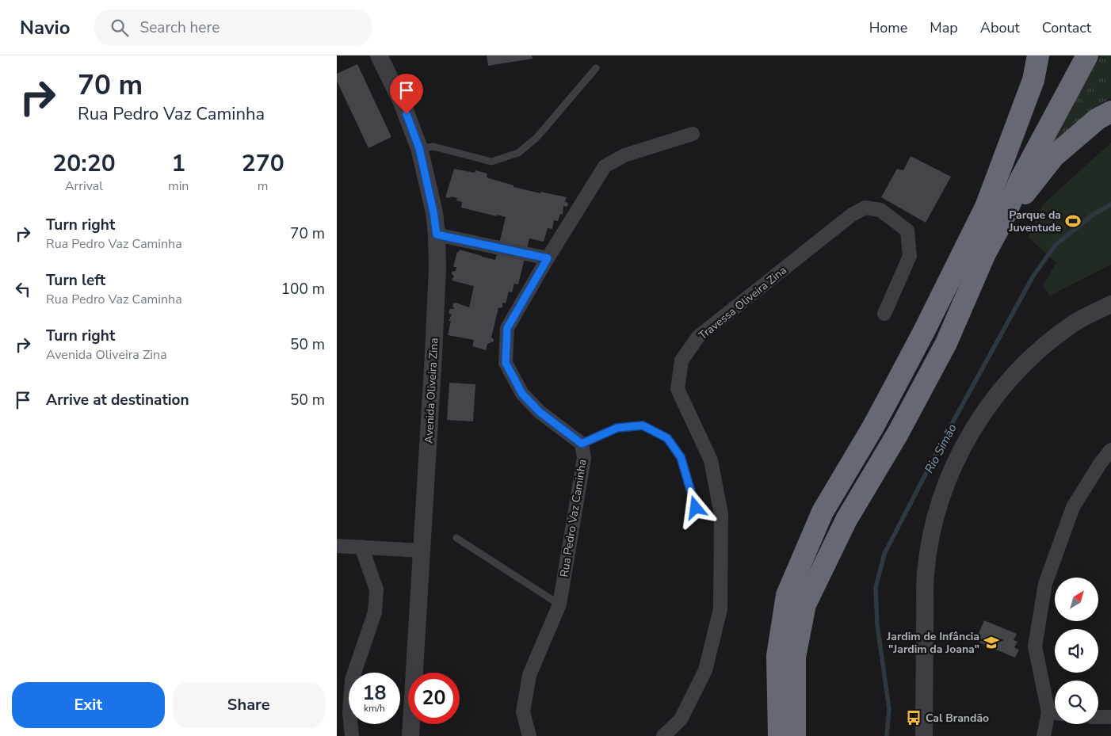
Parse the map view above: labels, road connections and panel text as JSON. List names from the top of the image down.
{
  "streets": {
    "street": ["Travessa Oliveira Zina", "Avenida Oliveira Zina", "Rua Pedro Vaz Caminha"]
  },
  "water": ["Rio Simão"],
  "places": {
    "sports": ["Parque da Juventude"],
    "school or university": ["Jardim de Infância \"Jardim da Joana\""],
    "bus stop": ["Cal Brandão"]
  },
  "north": "top right",
  "page": {
    "header": "Navio",
    "search": "Search here",
    "nav": [
      "Home",
      "Map",
      "About",
      "Contact"
    ],
    "turn": ["70 m", "Rua Pedro Vaz Caminha"],
    "eta": [
      "20:20",
      "Arrival",
      "1",
      "min",
      "270",
      "m"
    ],
    "list": [
      {
        "name": "Turn right",
        "note": "Rua Pedro Vaz Caminha",
        "value": "70 m"
      },
      {
        "name": "Turn left",
        "note": "Rua Pedro Vaz Caminha",
        "value": "100 m"
      },
      {
        "name": "Turn right",
        "note": "Avenida Oliveira Zina",
        "value": "50 m"
      },
      {
        "name": "Arrive at destination",
        "value": "50 m"
      }
    ],
    "speed": "18 km/h",
    "limit": "20",
    "buttons": ["Exit", "Share"]
  }
}
